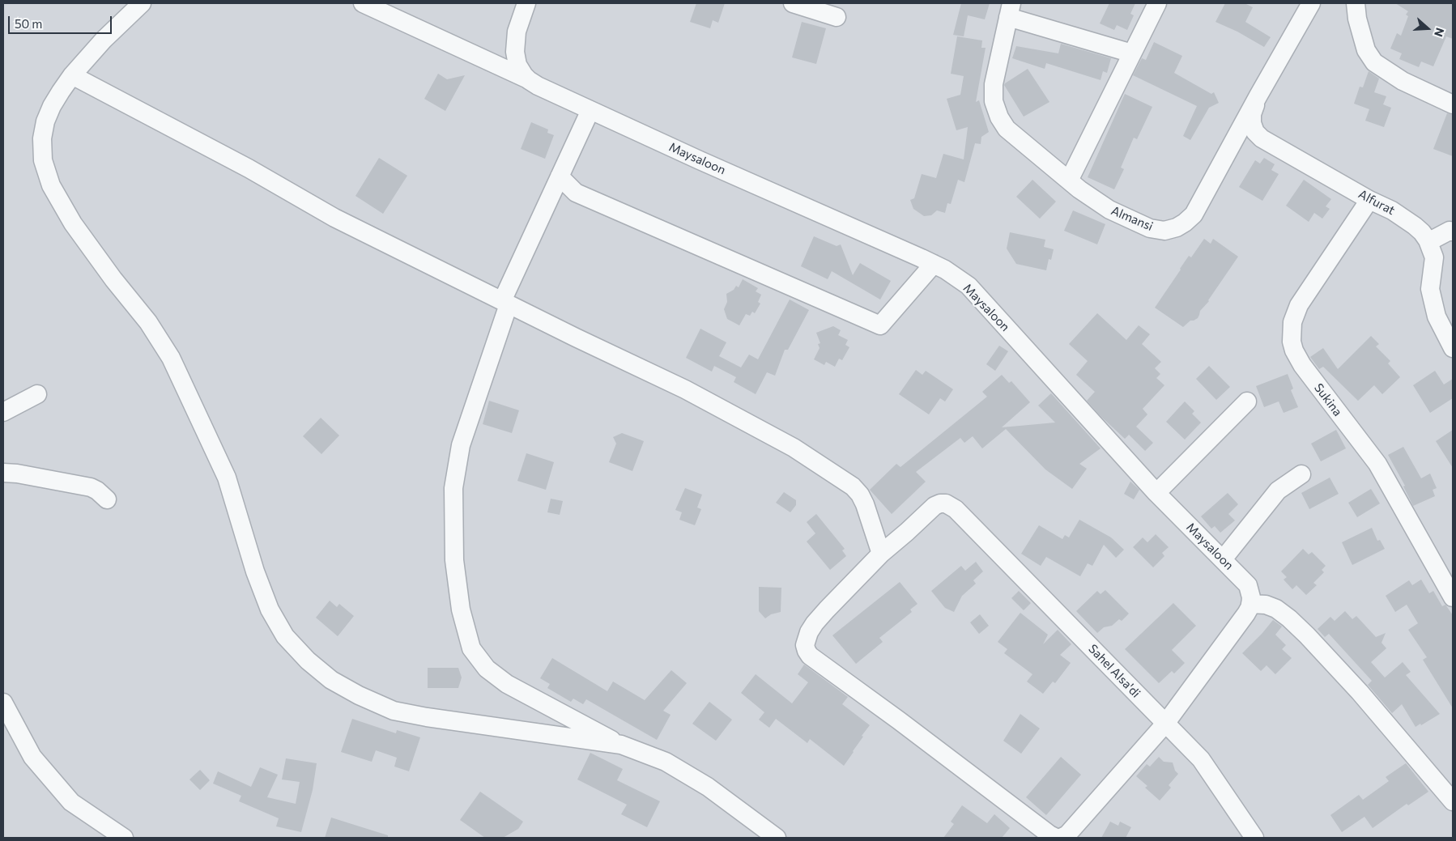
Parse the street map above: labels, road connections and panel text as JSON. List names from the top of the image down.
{
  "streets": {
    "street": [
      "Maysaloon",
      "Alfurat",
      "Almansi",
      "Sukina",
      "Sahel Alsa'di"
    ]
  },
  "crossings": [
    ["Alfurat", "Almansi"],
    ["Alfurat", "Sukina"]
  ],
  "scale_bar": "50 m",
  "north": "right"
}
